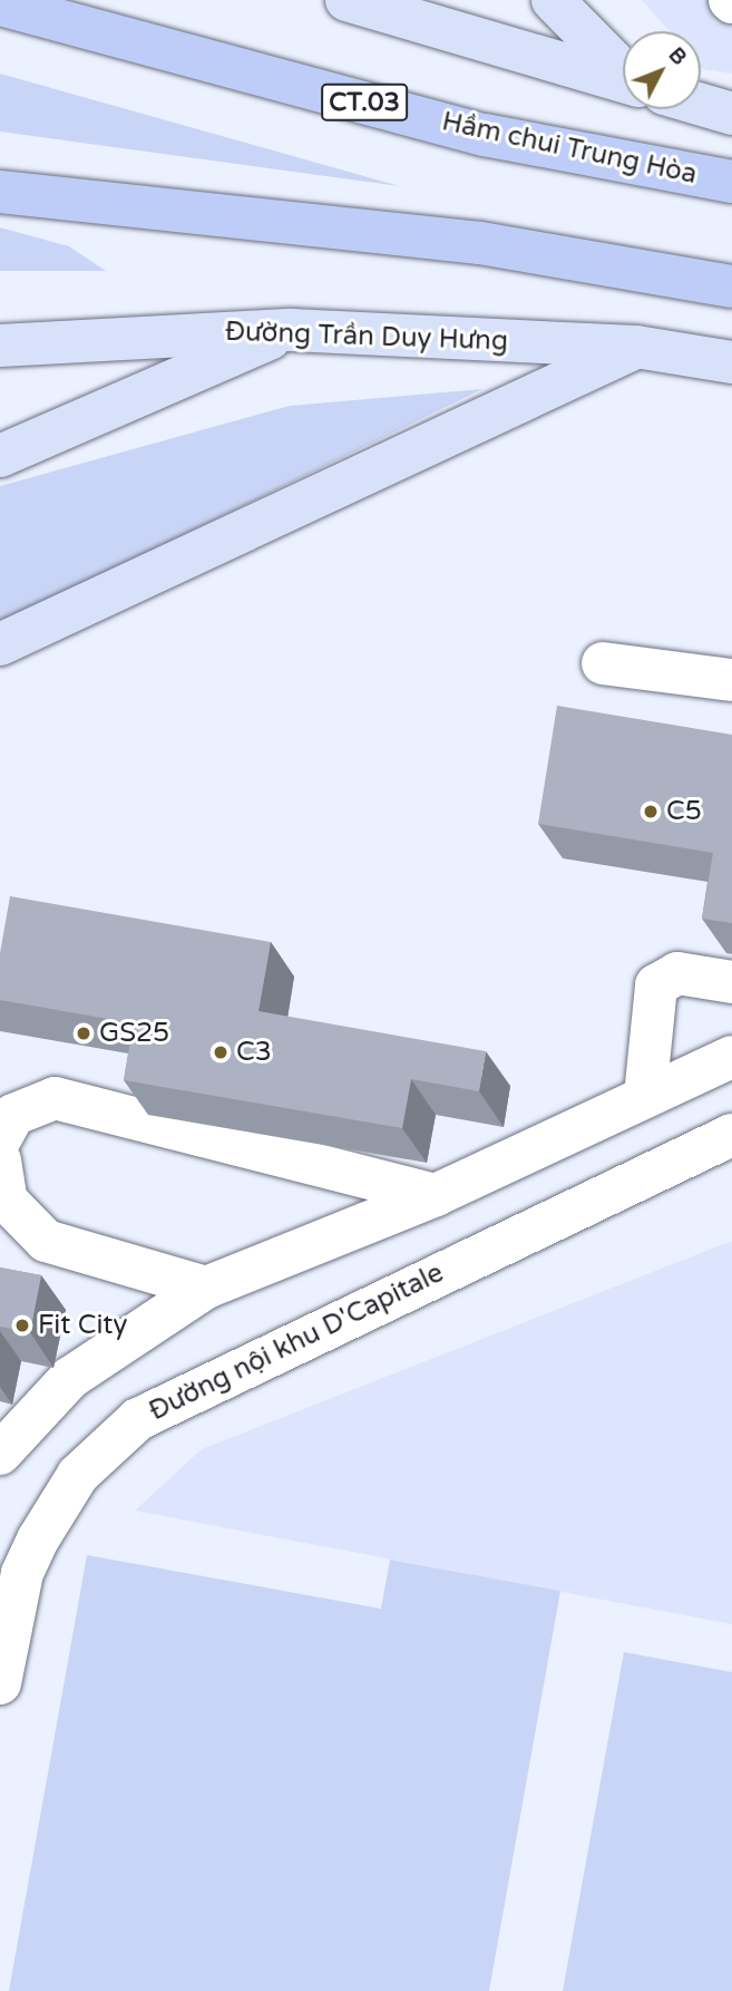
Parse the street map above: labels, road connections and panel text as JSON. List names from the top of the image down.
{
  "streets": {
    "highway": ["CT.03", "Hầm chui Trung Hòa"],
    "main road": ["Đường Trần Duy Hưng"],
    "street": ["Đường nội khu D'Capitale"]
  },
  "places": [
    "C5",
    "GS25",
    "C3",
    "Fit City"
  ],
  "north": "top right"
}
